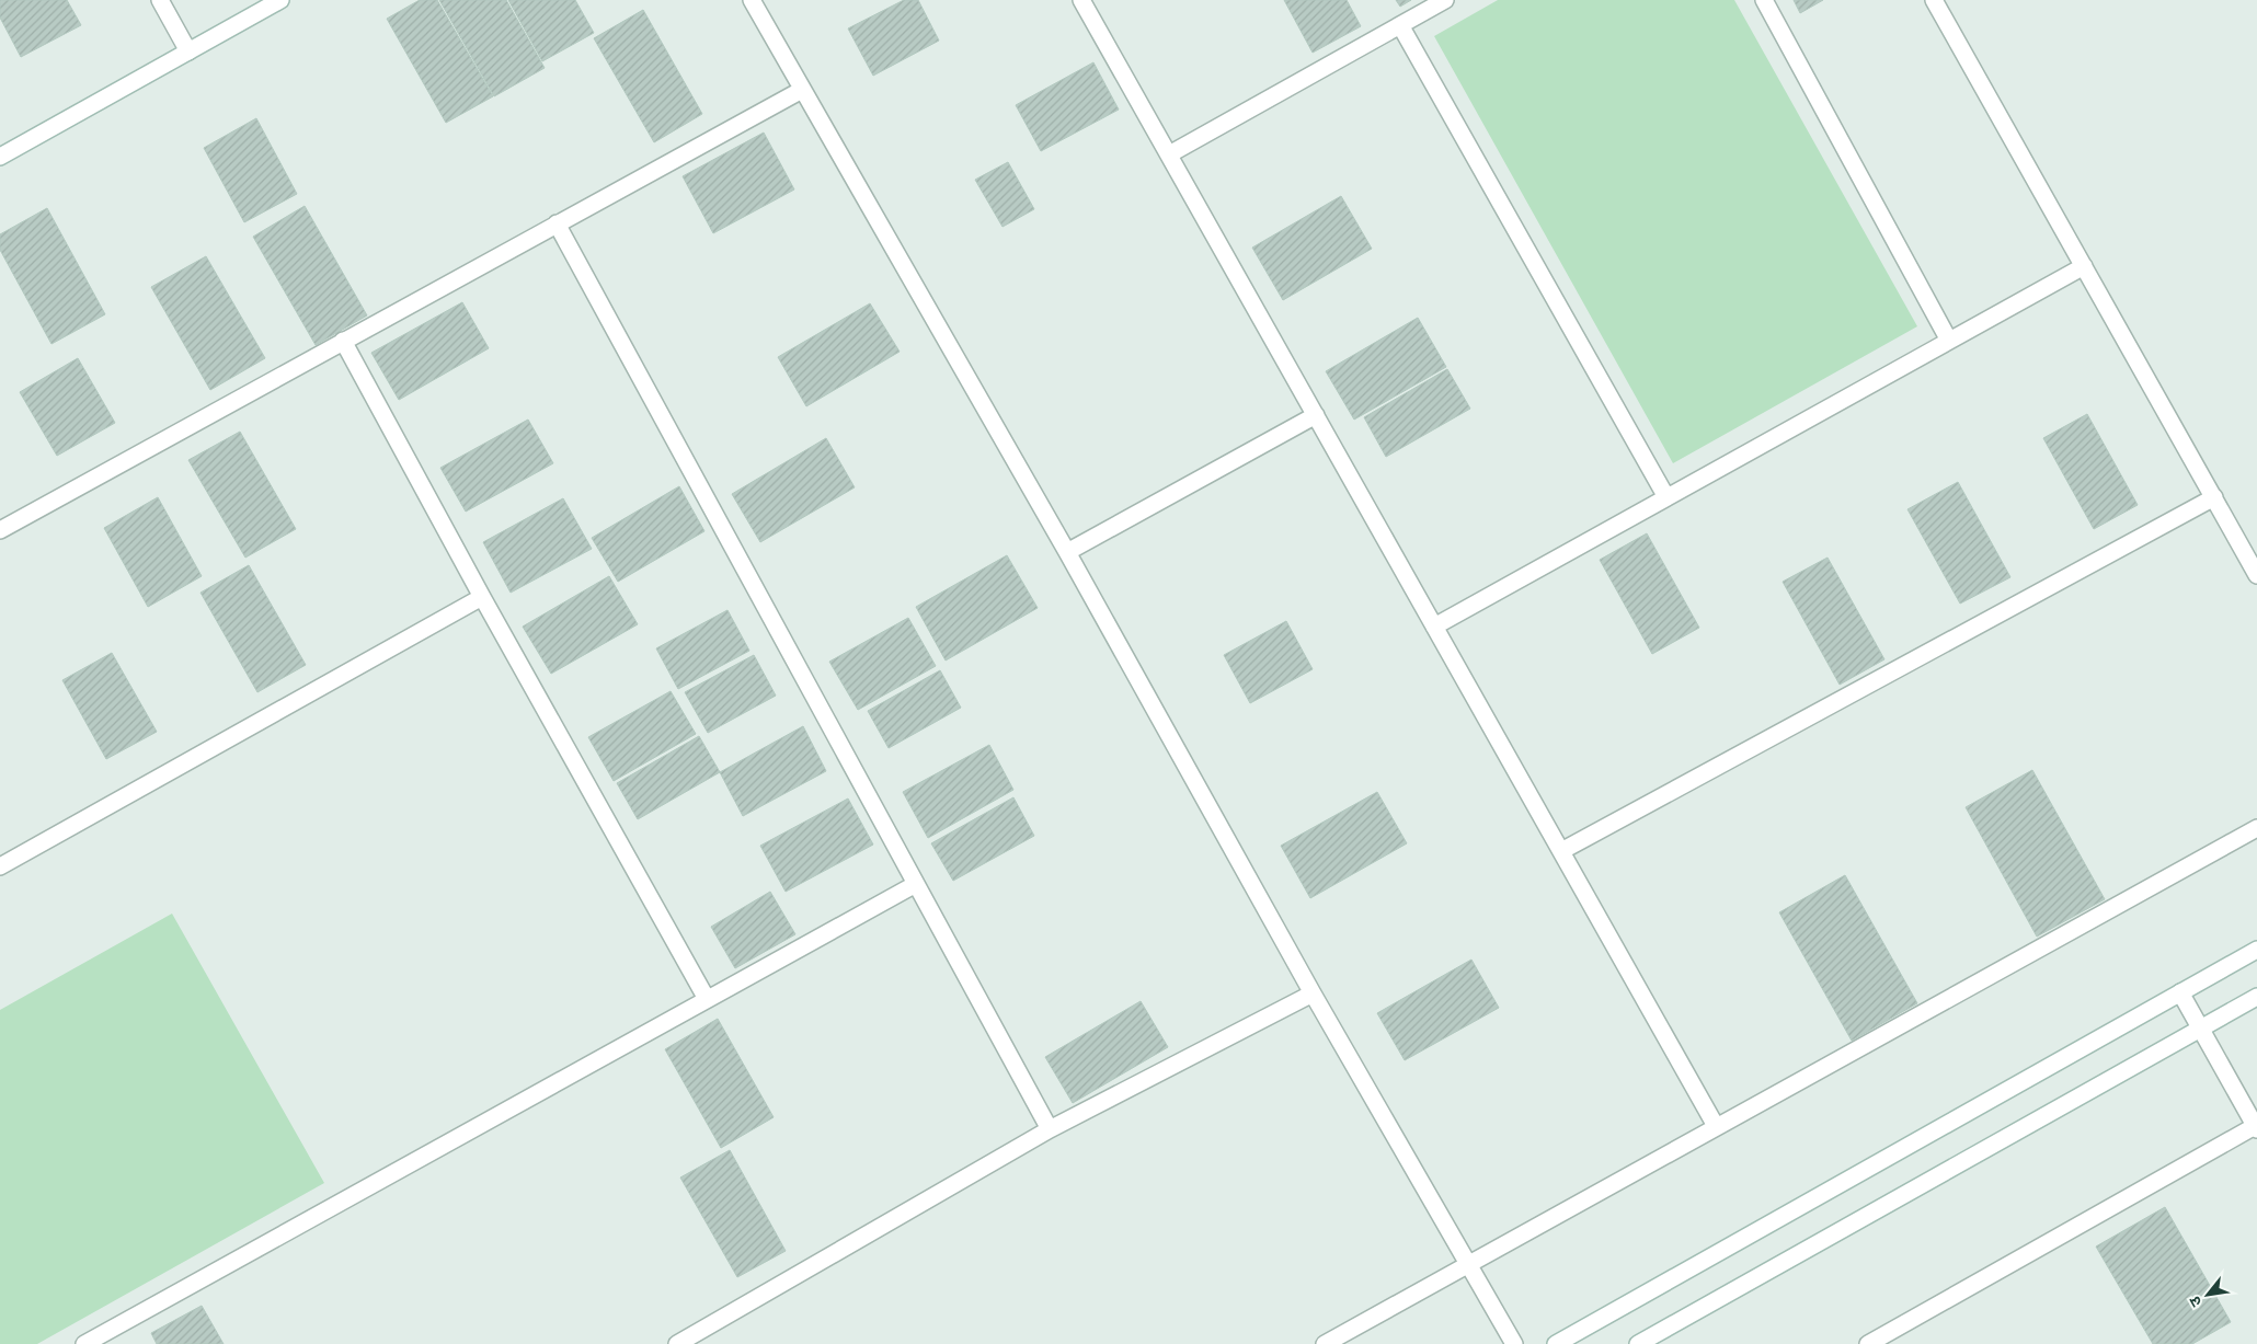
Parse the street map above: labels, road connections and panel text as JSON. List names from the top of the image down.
{
  "north": "bottom left"
}
